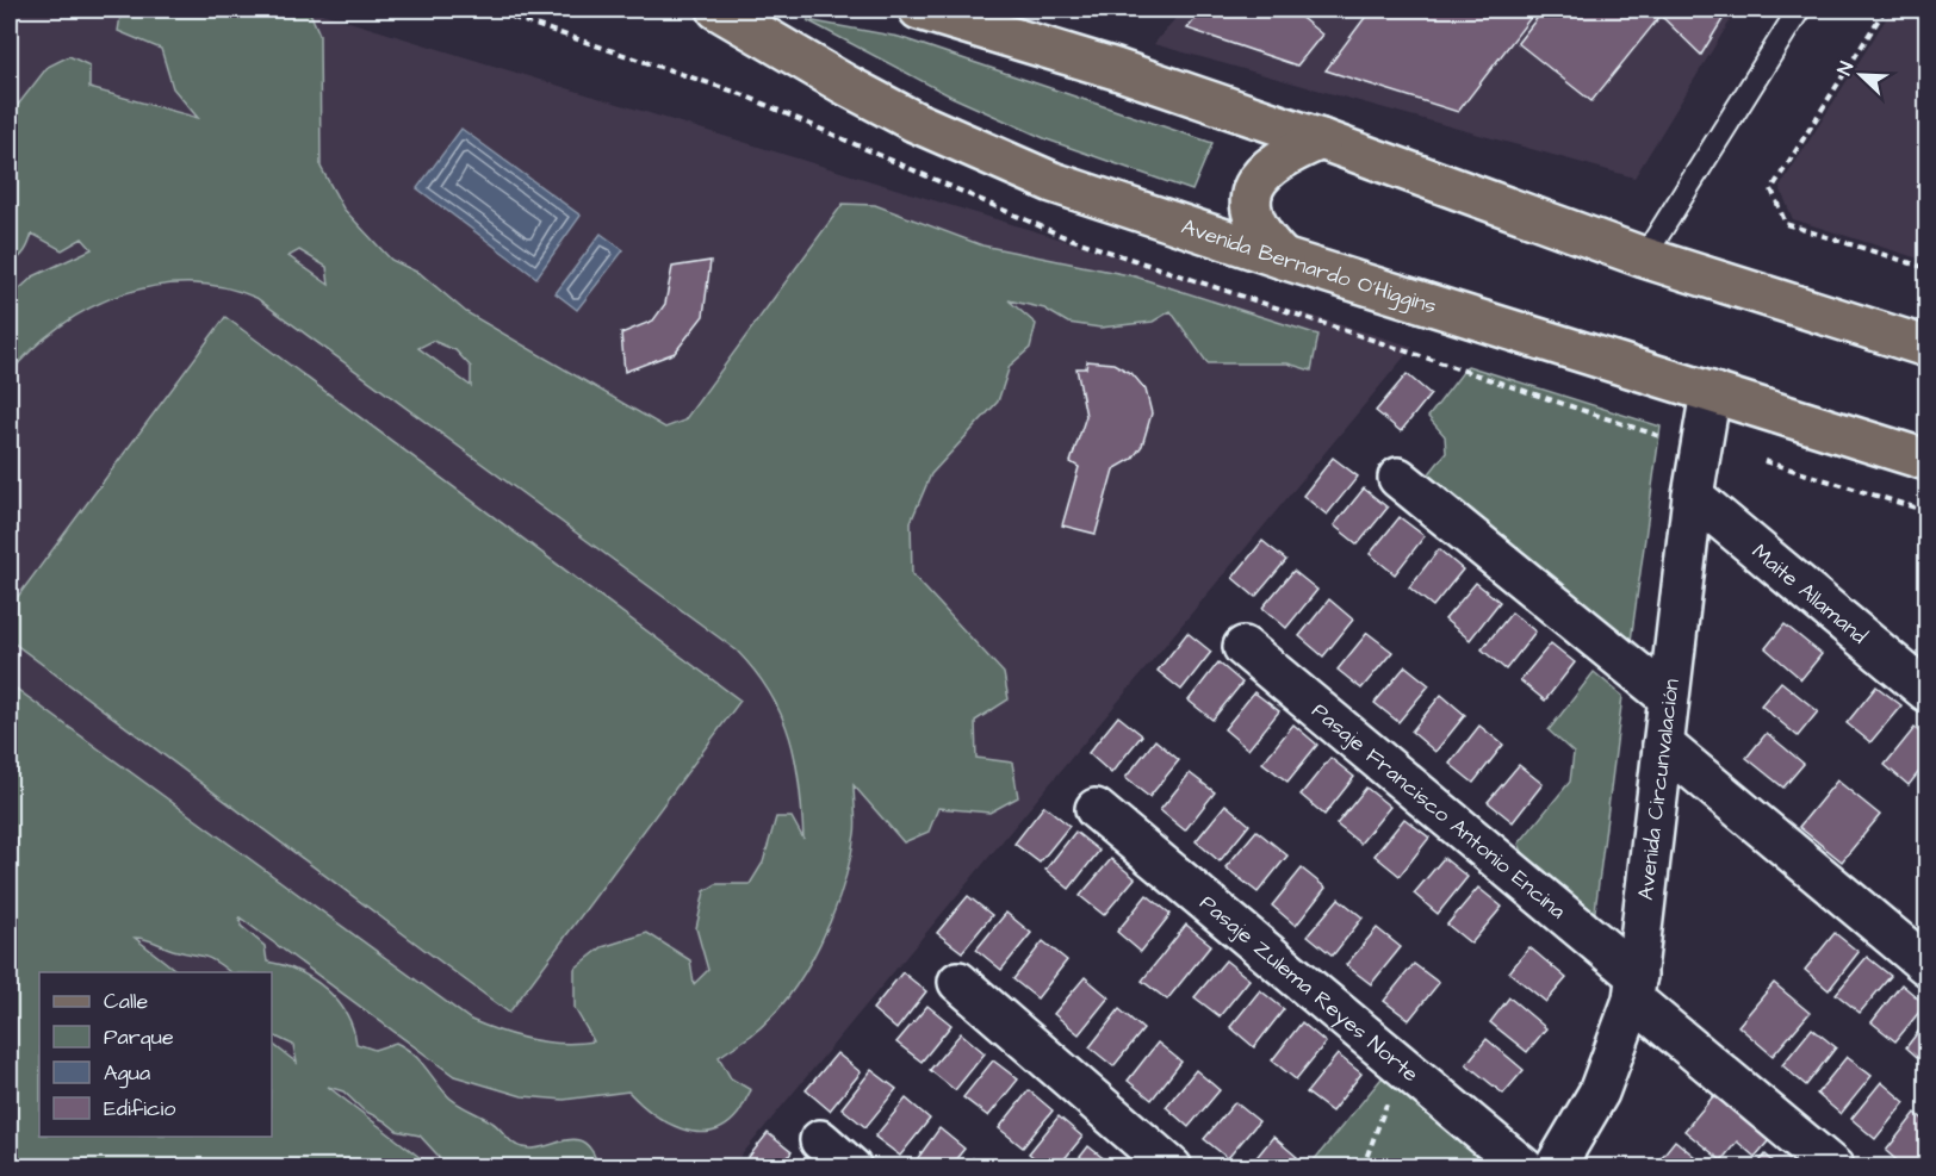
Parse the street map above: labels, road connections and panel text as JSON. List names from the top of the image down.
{
  "streets": {
    "main road": ["Avenida Bernardo O'Higgins"],
    "street": [
      "Maite Allamand",
      "Avenida Circunvalación",
      "Pasaje Francisco Antonio Encina",
      "Pasaje Zulema Reyes Norte"
    ]
  },
  "crossings": [
    ["Avenida Bernardo O'Higgins", "Avenida Circunvalación"],
    ["Maite Allamand", "Avenida Circunvalación"],
    ["Avenida Circunvalación", "Pasaje Francisco Antonio Encina"]
  ],
  "legend": [
    "Calle",
    "Parque",
    "Agua",
    "Edificio"
  ],
  "north": "top left"
}
